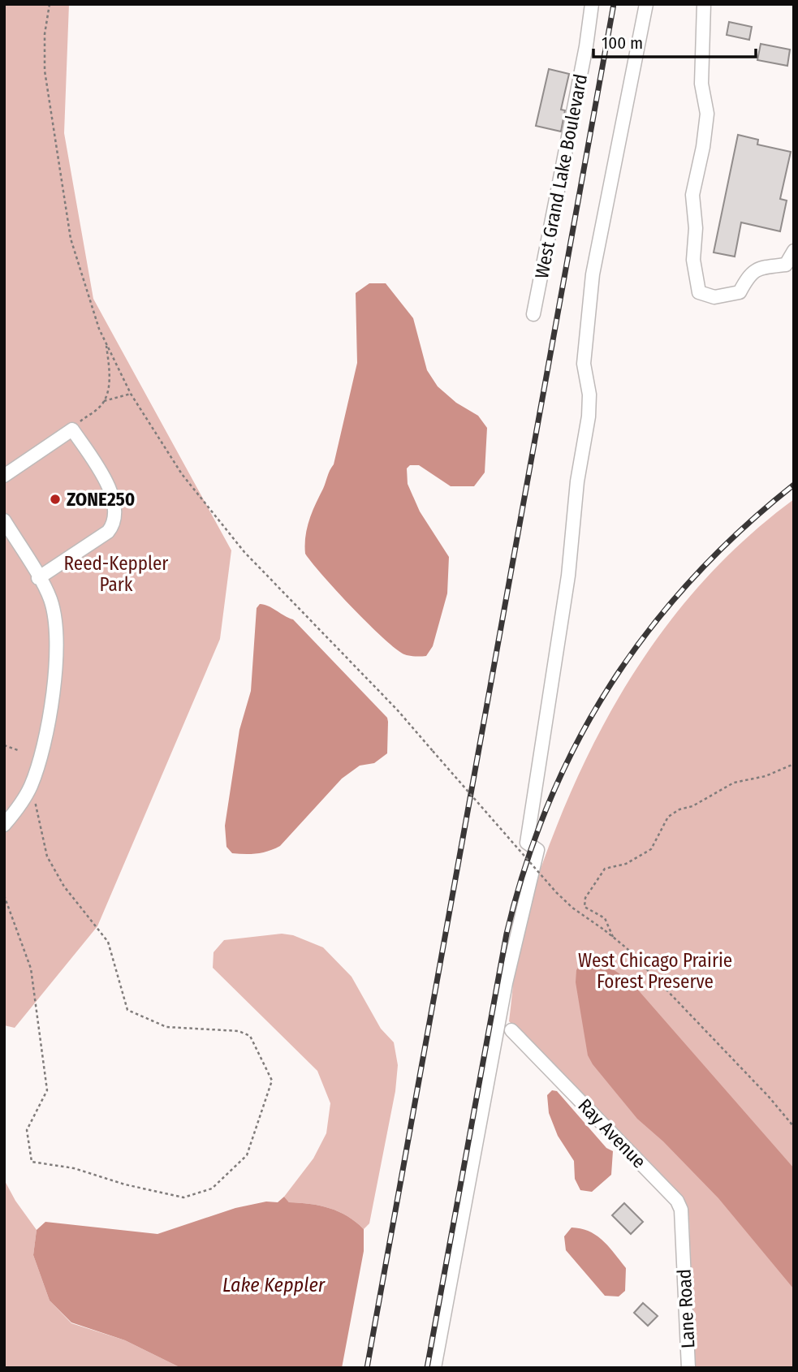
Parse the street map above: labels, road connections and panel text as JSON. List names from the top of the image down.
{
  "streets": {
    "street": ["West Grand Lake Boulevard", "Ray Avenue", "Lane Road"]
  },
  "crossings": [
    ["Ray Avenue", "Lane Road"]
  ],
  "water": ["Lake Keppler"],
  "parks": ["Reed-Keppler Park", "West Chicago Prairie Forest Preserve"],
  "places": ["ZONE250"],
  "scale_bar": "100 m"
}
